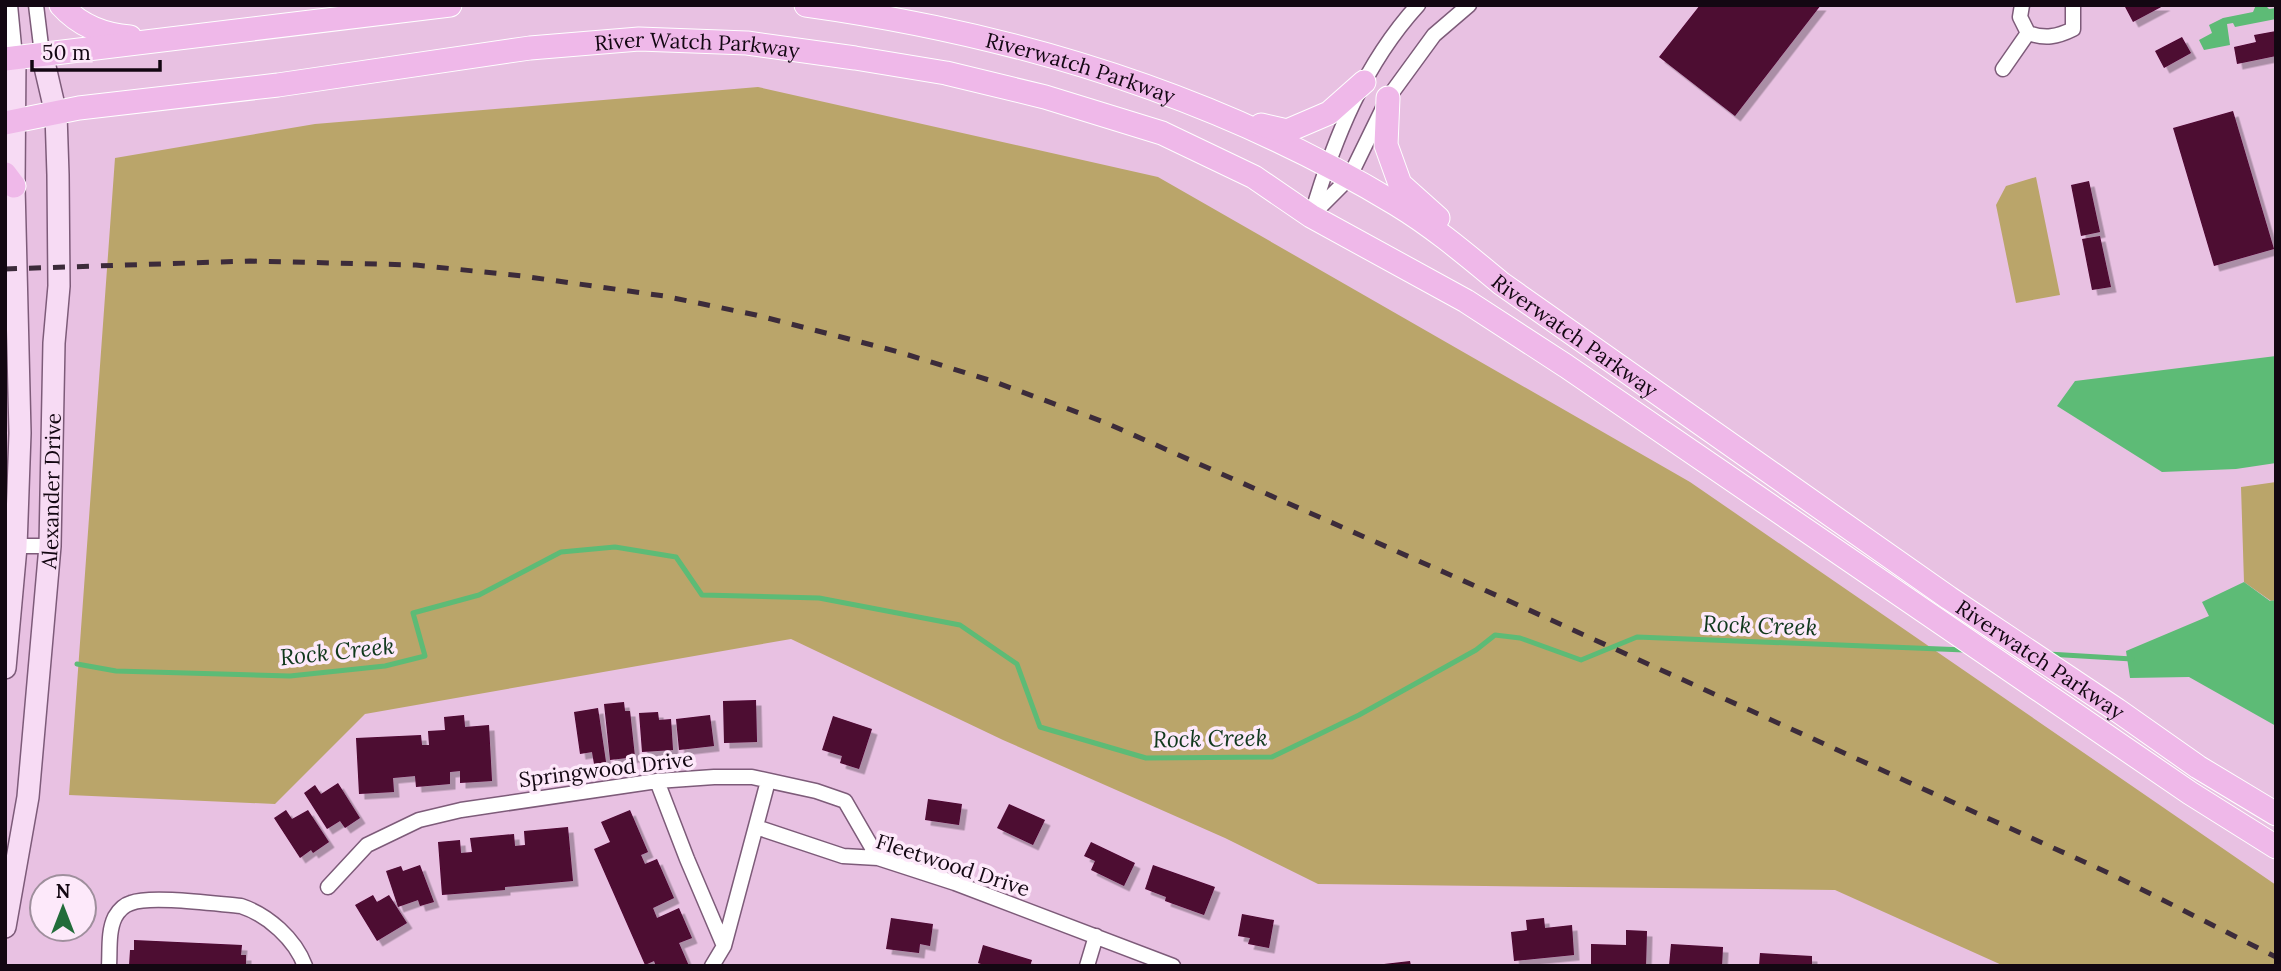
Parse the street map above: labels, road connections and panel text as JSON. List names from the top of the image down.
{
  "streets": {
    "main road": ["River Watch Parkway", "Riverwatch Parkway", "Alexander Drive"],
    "street": ["Springwood Drive", "Fleetwood Drive"]
  },
  "crossings": [
    ["River Watch Parkway", "Riverwatch Parkway"],
    ["River Watch Parkway", "Alexander Drive"],
    ["Springwood Drive", "Fleetwood Drive"]
  ],
  "water": ["Rock Creek"],
  "scale_bar": "50 m",
  "north": "top"
}
